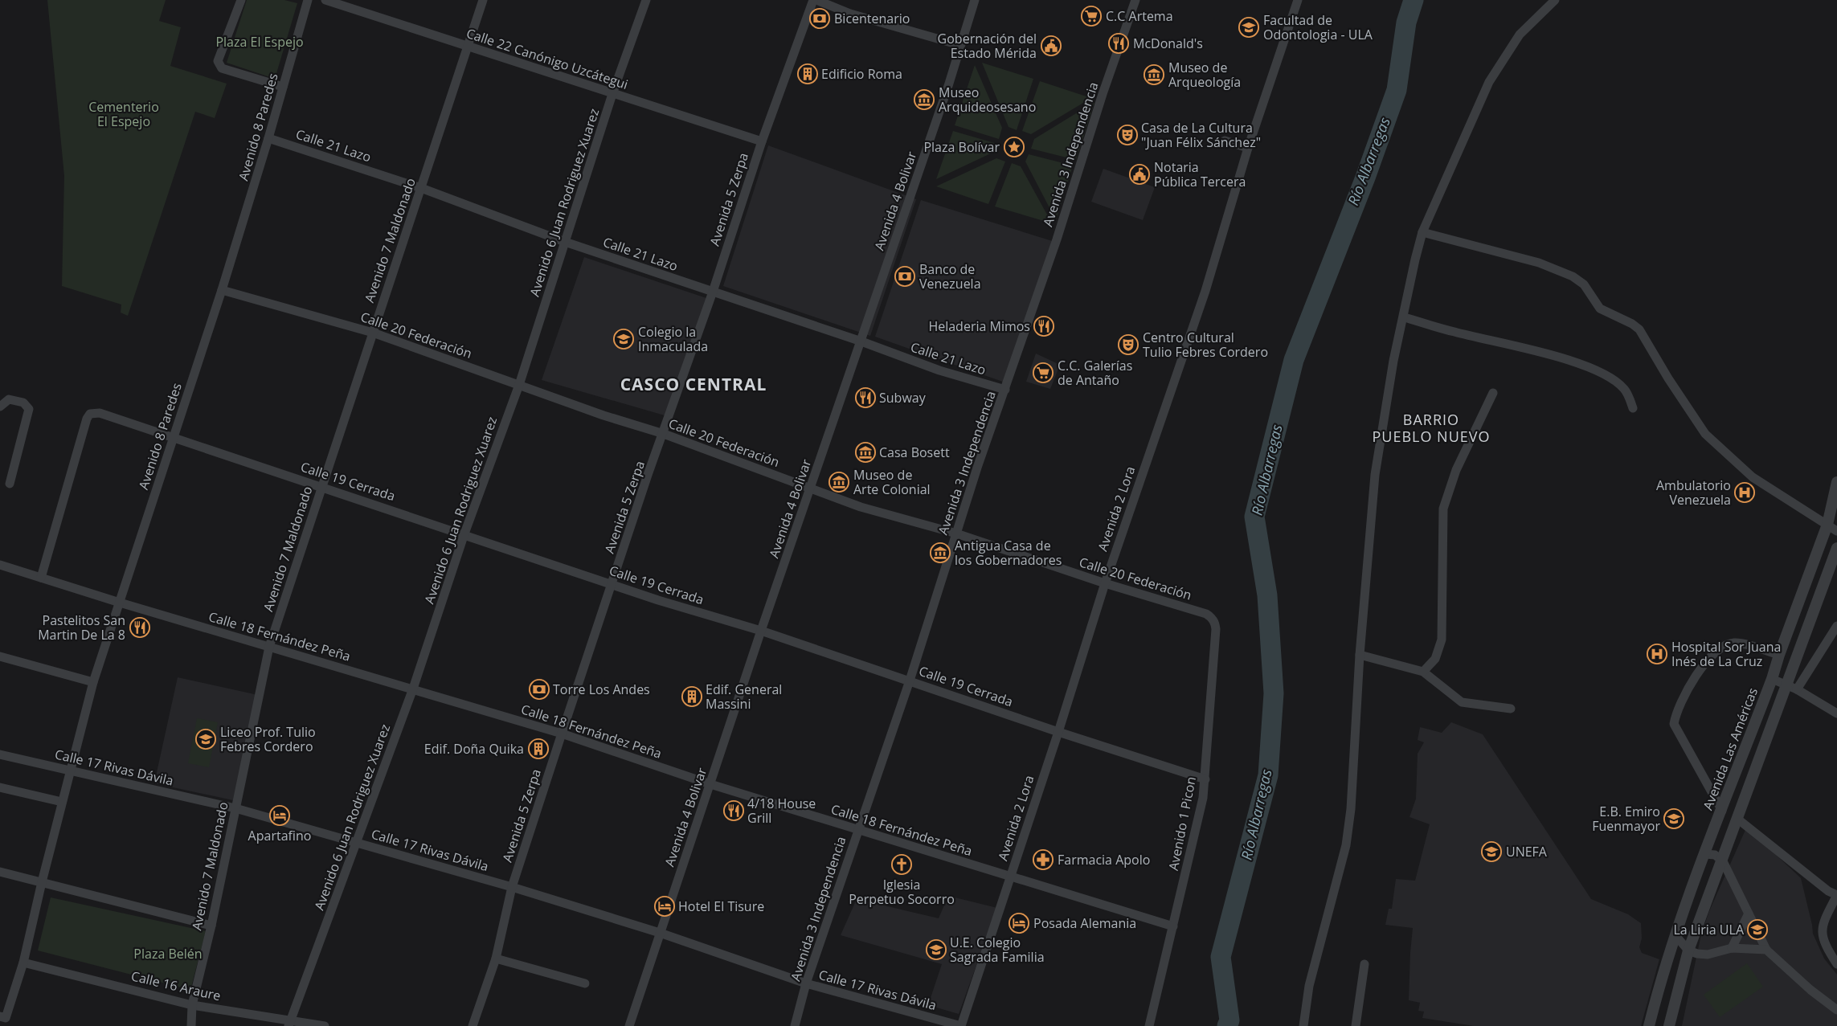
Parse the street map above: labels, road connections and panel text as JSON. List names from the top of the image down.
{
  "streets": {
    "street": [
      "Calle 22 Canónigo Uzcátegui",
      "Avenido 8 Paredes",
      "Calle 21 Lazo",
      "Avenida 3 Independencia",
      "Avenida 5 Zerpa",
      "Avenida 4 Bolivar",
      "Avenido 6 Juan Rodriguez Xuarez",
      "Avenido 7 Maldonado",
      "Calle 20 Federación",
      "Calle 19 Cerrada",
      "Avenida 2 Lora",
      "Calle 18 Fernández Peña",
      "Avenida Las Américas",
      "Calle 17 Rivas Dávila",
      "Avenido 1 Picon",
      "Calle 16 Araure"
    ]
  },
  "crossings": [
    ["Calle 22 Canónigo Uzcátegui", "Avenida 5 Zerpa"],
    ["Calle 22 Canónigo Uzcátegui", "Avenido 6 Juan Rodriguez Xuarez"],
    ["Calle 22 Canónigo Uzcátegui", "Avenido 7 Maldonado"],
    ["Avenido 8 Paredes", "Calle 21 Lazo"],
    ["Avenido 8 Paredes", "Calle 20 Federación"],
    ["Avenido 8 Paredes", "Calle 19 Cerrada"],
    ["Avenido 8 Paredes", "Calle 18 Fernández Peña"],
    ["Avenido 8 Paredes", "Calle 17 Rivas Dávila"],
    ["Avenido 8 Paredes", "Calle 16 Araure"],
    ["Calle 21 Lazo", "Avenida 3 Independencia"],
    ["Calle 21 Lazo", "Avenida 5 Zerpa"],
    ["Calle 21 Lazo", "Avenida 4 Bolivar"],
    ["Calle 21 Lazo", "Avenido 6 Juan Rodriguez Xuarez"],
    ["Calle 21 Lazo", "Avenido 7 Maldonado"],
    ["Avenida 3 Independencia", "Calle 20 Federación"],
    ["Avenida 3 Independencia", "Calle 19 Cerrada"],
    ["Avenida 3 Independencia", "Calle 18 Fernández Peña"],
    ["Avenida 3 Independencia", "Calle 17 Rivas Dávila"],
    ["Avenida 5 Zerpa", "Calle 20 Federación"],
    ["Avenida 5 Zerpa", "Calle 19 Cerrada"],
    ["Avenida 5 Zerpa", "Calle 18 Fernández Peña"],
    ["Avenida 5 Zerpa", "Calle 17 Rivas Dávila"],
    ["Avenida 4 Bolivar", "Calle 20 Federación"],
    ["Avenida 4 Bolivar", "Calle 19 Cerrada"],
    ["Avenida 4 Bolivar", "Calle 18 Fernández Peña"],
    ["Avenida 4 Bolivar", "Calle 17 Rivas Dávila"],
    ["Avenido 6 Juan Rodriguez Xuarez", "Calle 20 Federación"],
    ["Avenido 6 Juan Rodriguez Xuarez", "Calle 19 Cerrada"],
    ["Avenido 6 Juan Rodriguez Xuarez", "Calle 18 Fernández Peña"],
    ["Avenido 6 Juan Rodriguez Xuarez", "Calle 17 Rivas Dávila"],
    ["Avenido 6 Juan Rodriguez Xuarez", "Calle 16 Araure"],
    ["Avenido 7 Maldonado", "Calle 20 Federación"],
    ["Avenido 7 Maldonado", "Calle 19 Cerrada"],
    ["Avenido 7 Maldonado", "Calle 18 Fernández Peña"],
    ["Avenido 7 Maldonado", "Calle 17 Rivas Dávila"],
    ["Avenido 7 Maldonado", "Calle 16 Araure"],
    ["Calle 20 Federación", "Avenida 2 Lora"],
    ["Calle 20 Federación", "Avenido 1 Picon"],
    ["Calle 19 Cerrada", "Avenida 2 Lora"],
    ["Calle 19 Cerrada", "Calle 18 Fernández Peña"],
    ["Calle 19 Cerrada", "Avenido 1 Picon"],
    ["Avenida 2 Lora", "Calle 18 Fernández Peña"],
    ["Avenida 2 Lora", "Calle 17 Rivas Dávila"],
    ["Calle 18 Fernández Peña", "Avenido 1 Picon"]
  ],
  "districts": ["CASCO CENTRAL", "BARRIO PUEBLO NUEVO"],
  "water": ["Río Albarregas"],
  "parks": ["Plaza El Espejo", "Cementerio El Espejo", "Plaza Belén"],
  "places": {
    "supermarket": ["C.C Artema", "C.C. Galerías de Antaño"],
    "bank": ["Bicentenario", "Banco de Venezuela", "Torre Los Andes"],
    "school or university": [
      "Facultad de Odontologia - ULA",
      "Colegio la Inmaculada",
      "Liceo Prof. Tulio Febres Cordero",
      "E.B. Emiro Fuenmayor",
      "UNEFA",
      "La Liria ULA",
      "U.E. Colegio Sagrada Familia"
    ],
    "restaurant": [
      "McDonald's",
      "Heladeria Mimos",
      "Subway",
      "Pastelitos San Martin De La 8",
      "4/18 House Grill"
    ],
    "public building": ["Gobernación del Estado Mérida", "Notaria Pública Tercera"],
    "building": ["Edificio Roma", "Edif. General Massini", "Edif. Doña Quika"],
    "museum": [
      "Museo de Arqueología",
      "Museo Arquideosesano",
      "Casa Bosett",
      "Museo de Arte Colonial",
      "Antigua Casa de los Gobernadores"
    ],
    "theatre": ["Casa de La Cultura \"Juan Félix Sánchez\"", "Centro Cultural Tulio Febres Cordero"],
    "place": ["Plaza Bolívar"],
    "hospital": ["Ambulatorio Venezuela", "Hospital Sor Juana Inés de La Cruz"],
    "hotel": ["Apartafino", "Hotel El Tisure", "Posada Alemania"],
    "pharmacy": ["Farmacia Apolo"],
    "church": ["Iglesia Perpetuo Socorro"]
  }
}
